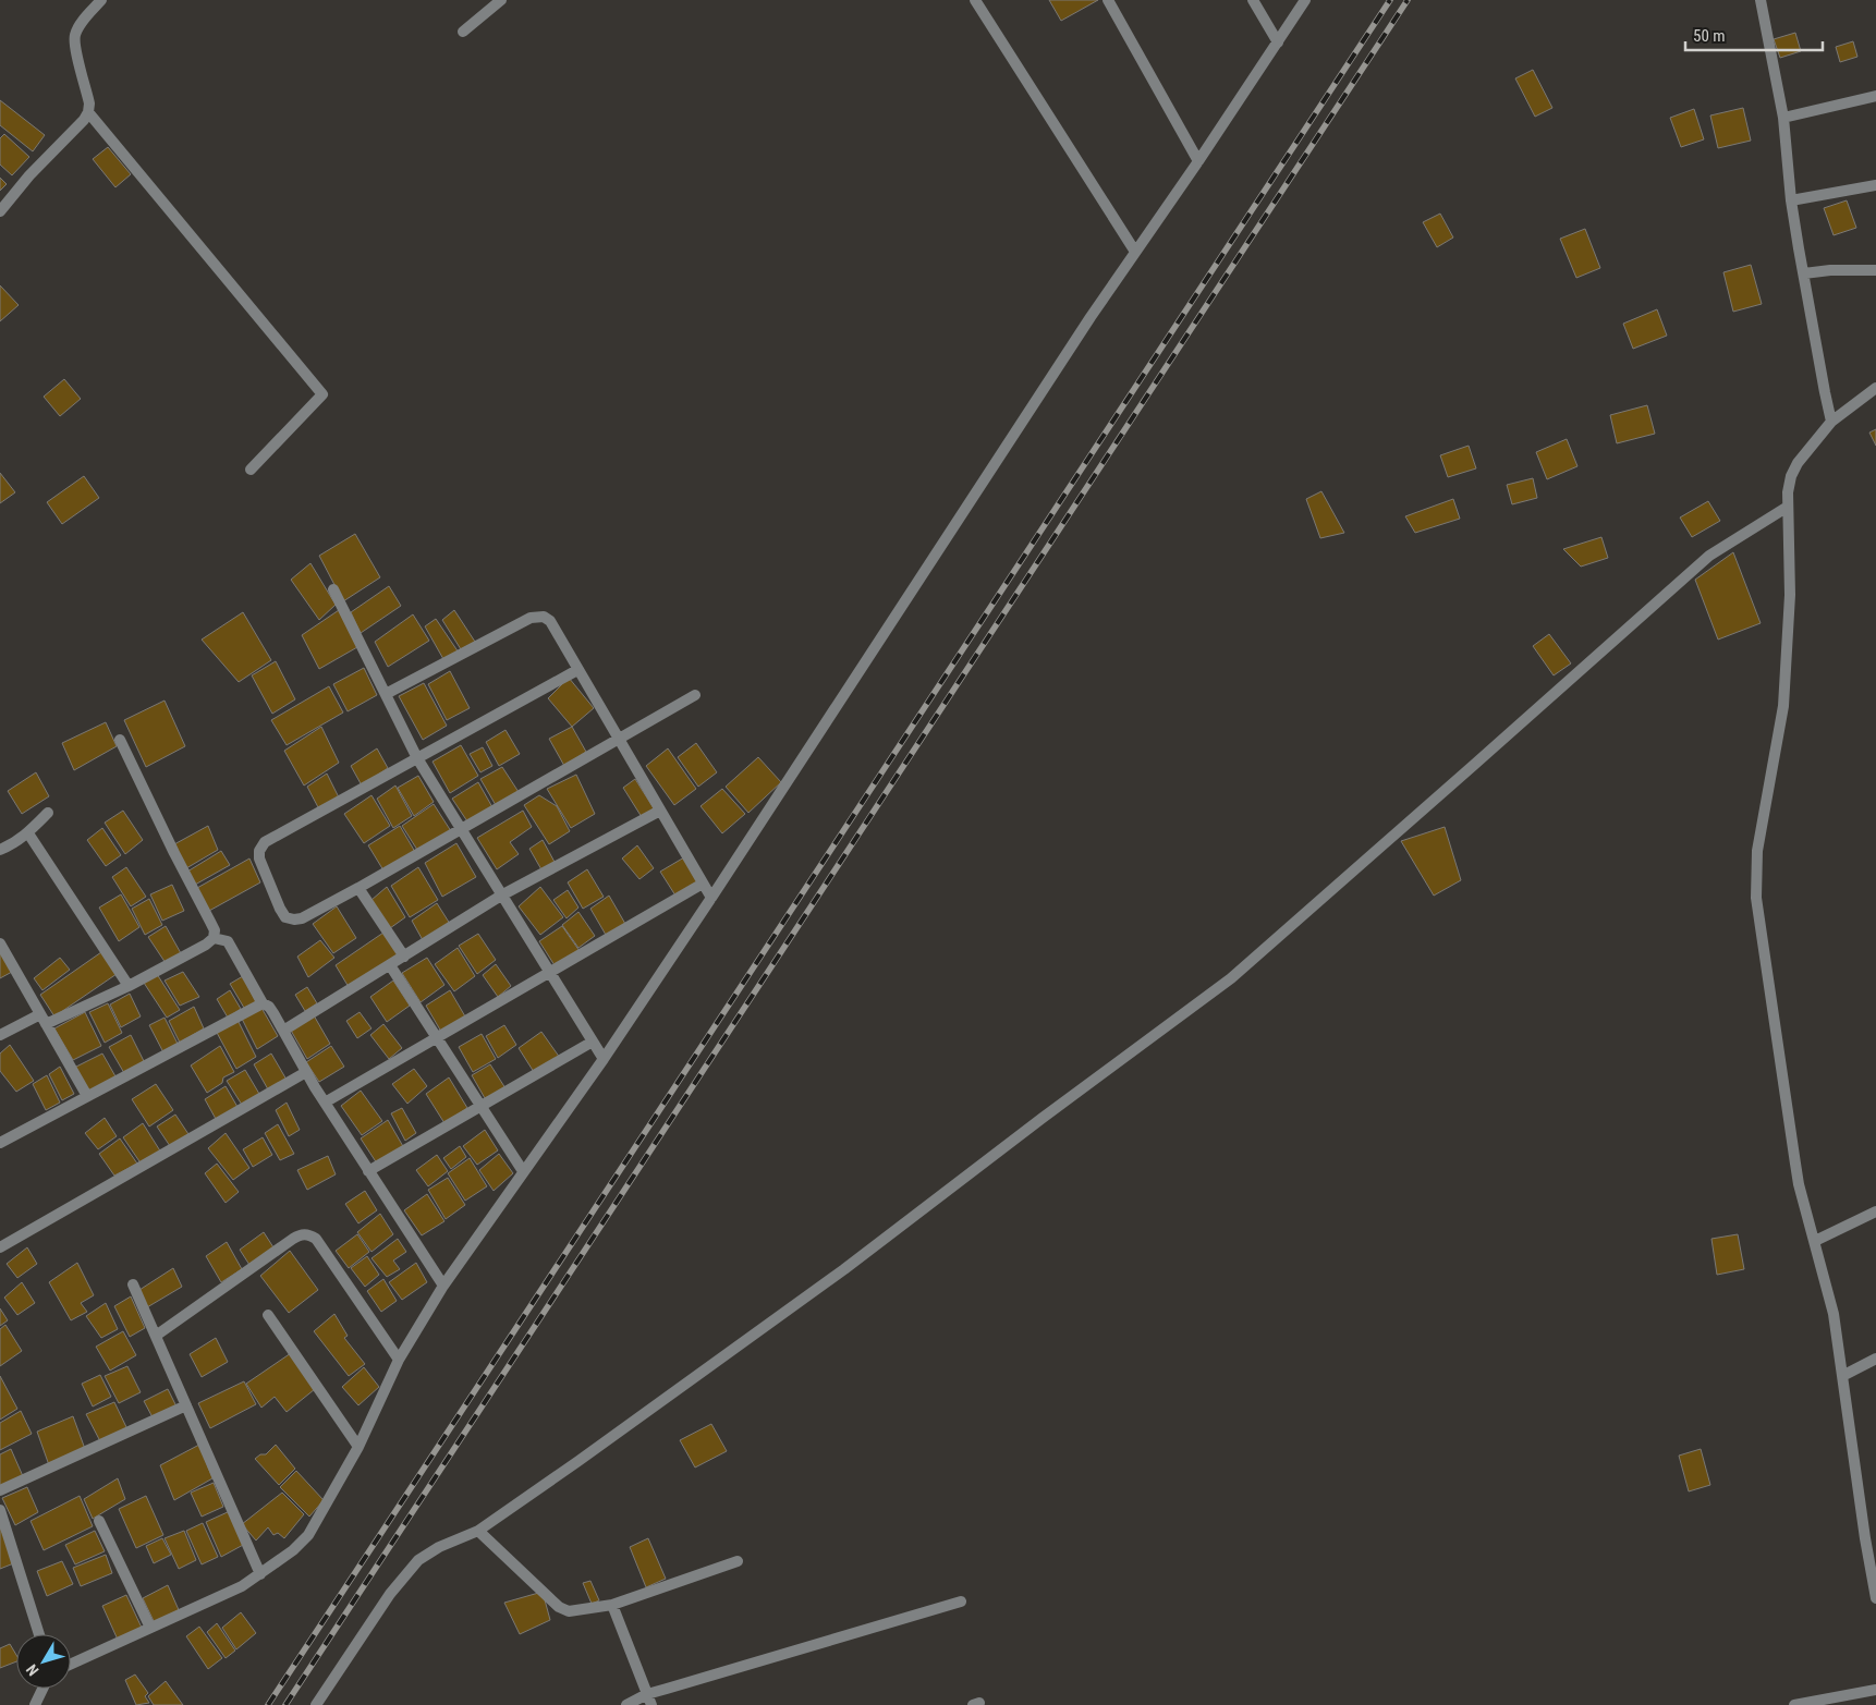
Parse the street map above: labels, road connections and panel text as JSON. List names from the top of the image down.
{
  "scale_bar": "50 m",
  "north": "bottom left"
}
